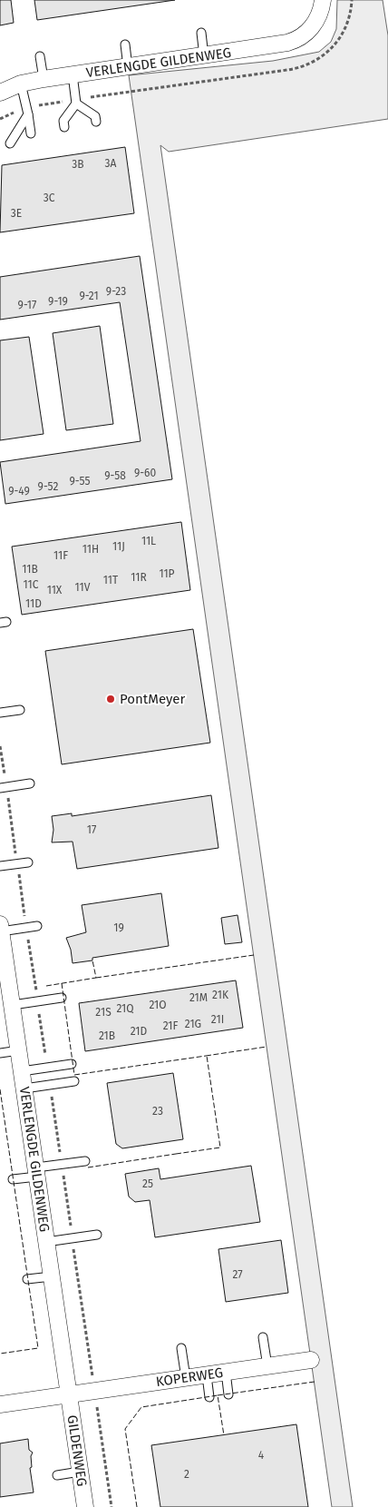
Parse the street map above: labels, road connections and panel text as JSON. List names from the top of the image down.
{
  "streets": {
    "street": ["VERLENGDE GILDENWEG", "KOPERWEG", "GILDENWEG"]
  },
  "crossings": [
    ["VERLENGDE GILDENWEG", "KOPERWEG"],
    ["VERLENGDE GILDENWEG", "GILDENWEG"],
    ["KOPERWEG", "GILDENWEG"]
  ],
  "places": ["PontMeyer"],
  "house_numbers": [
    "3A",
    "3B",
    "3C",
    "3E",
    "9-23",
    "9-21",
    "9-19",
    "9-17",
    "9-60",
    "9-58",
    "9-55",
    "9-52",
    "9-49",
    "11L",
    "11J",
    "11H",
    "11F",
    "11B",
    "11P",
    "11R",
    "11T",
    "11C",
    "11V",
    "11X",
    "11D",
    "17",
    "19",
    "21K",
    "21M",
    "21O",
    "21Q",
    "21S",
    "21I",
    "21G",
    "21F",
    "21D",
    "21B",
    "23",
    "25",
    "27",
    "4",
    "2"
  ]
}
